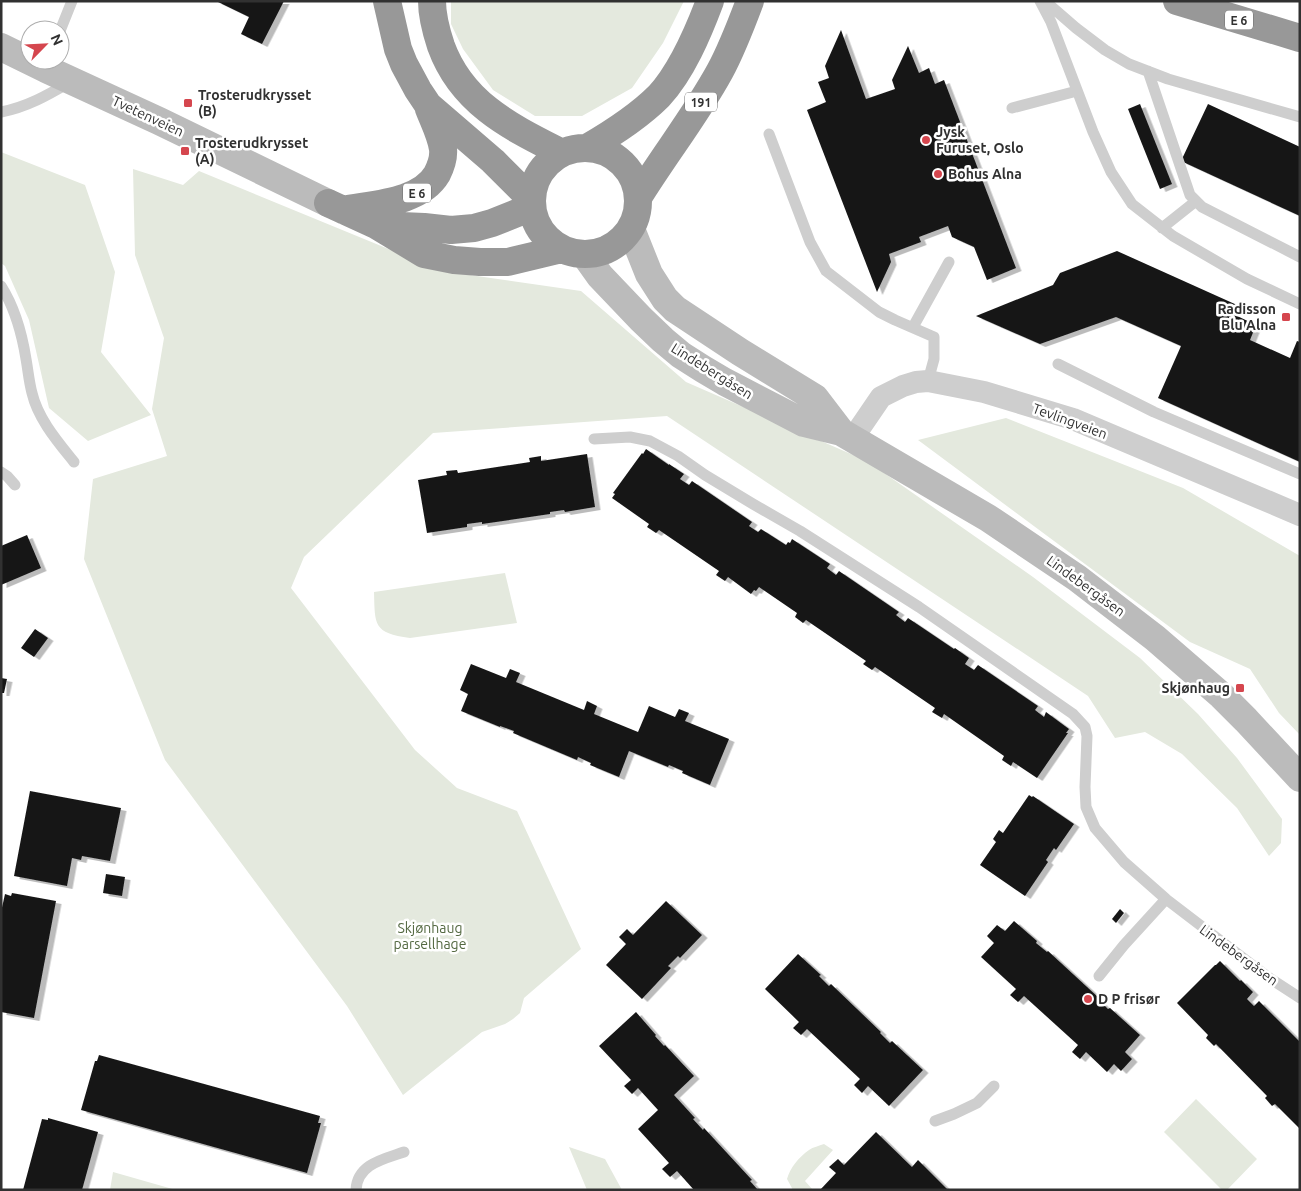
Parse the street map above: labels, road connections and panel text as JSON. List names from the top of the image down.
{
  "streets": {
    "highway": ["E 6", "191", "Tvetenveien"],
    "street": ["Lindebergåsen", "Tevlingveien"]
  },
  "crossings": [
    ["E 6", "191"],
    ["E 6", "Tvetenveien"],
    ["E 6", "Lindebergåsen"],
    ["191", "Tvetenveien"],
    ["191", "Lindebergåsen"],
    ["Tvetenveien", "Lindebergåsen"],
    ["Lindebergåsen", "Tevlingveien"]
  ],
  "parks": ["Skjønhaug parsellhage"],
  "places": {
    "transit": [
      "Trosterudkrysset (B)",
      "Trosterudkrysset (A)",
      "Radisson Blu Alna",
      "Skjønhaug"
    ],
    "other": ["Jysk Furuset, Oslo", "Bohus Alna", "D P frisør"]
  },
  "north": "top right"
}
